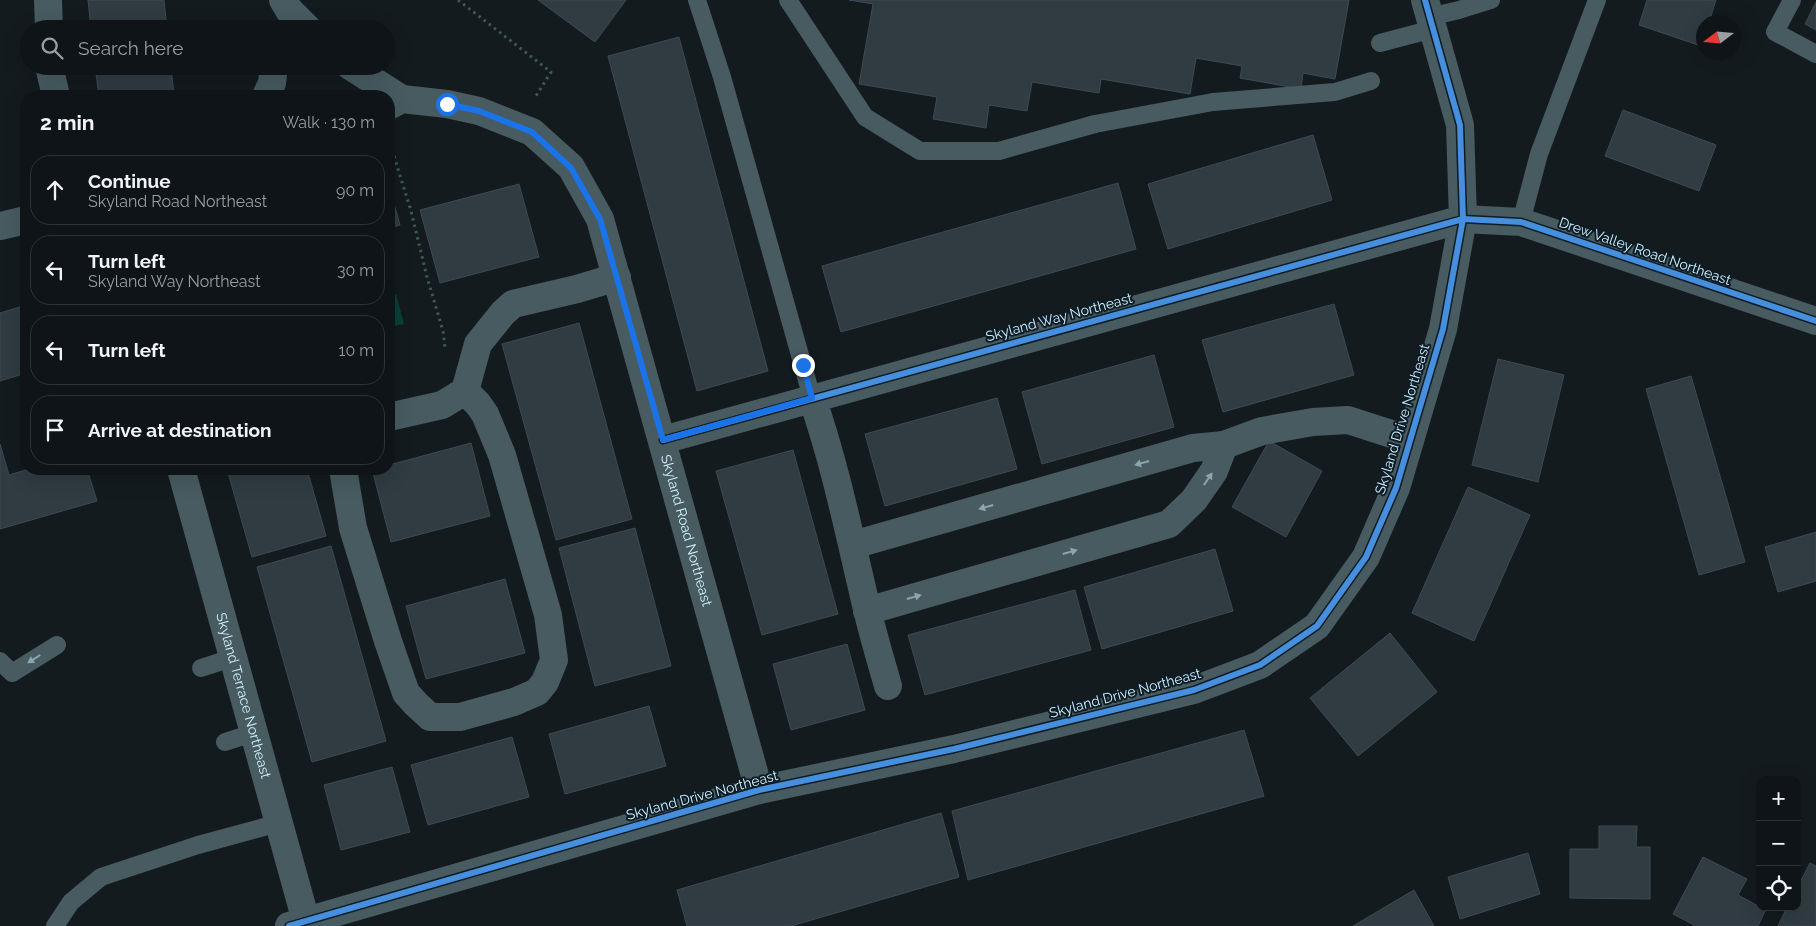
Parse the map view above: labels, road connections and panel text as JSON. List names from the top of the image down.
{
  "streets": {
    "street": [
      "Drew Valley Road Northeast",
      "Skyland Way Northeast",
      "Skyland Drive Northeast",
      "Skyland Road Northeast",
      "Skyland Terrace Northeast"
    ]
  },
  "crossings": [
    ["Drew Valley Road Northeast", "Skyland Way Northeast"],
    ["Drew Valley Road Northeast", "Skyland Drive Northeast"],
    ["Skyland Way Northeast", "Skyland Drive Northeast"],
    ["Skyland Way Northeast", "Skyland Road Northeast"],
    ["Skyland Drive Northeast", "Skyland Road Northeast"],
    ["Skyland Drive Northeast", "Skyland Terrace Northeast"]
  ],
  "north": "left",
  "page": {
    "search": "Search here",
    "heading": ["2 min", "Walk · 130 m"],
    "list": [
      ["Continue", "Skyland Road Northeast", "90 m"],
      ["Turn left", "Skyland Way Northeast", "30 m"],
      ["Turn left", "10 m"],
      "Arrive at destination"
    ],
    "map_buttons": ["+", "−"]
  }
}
